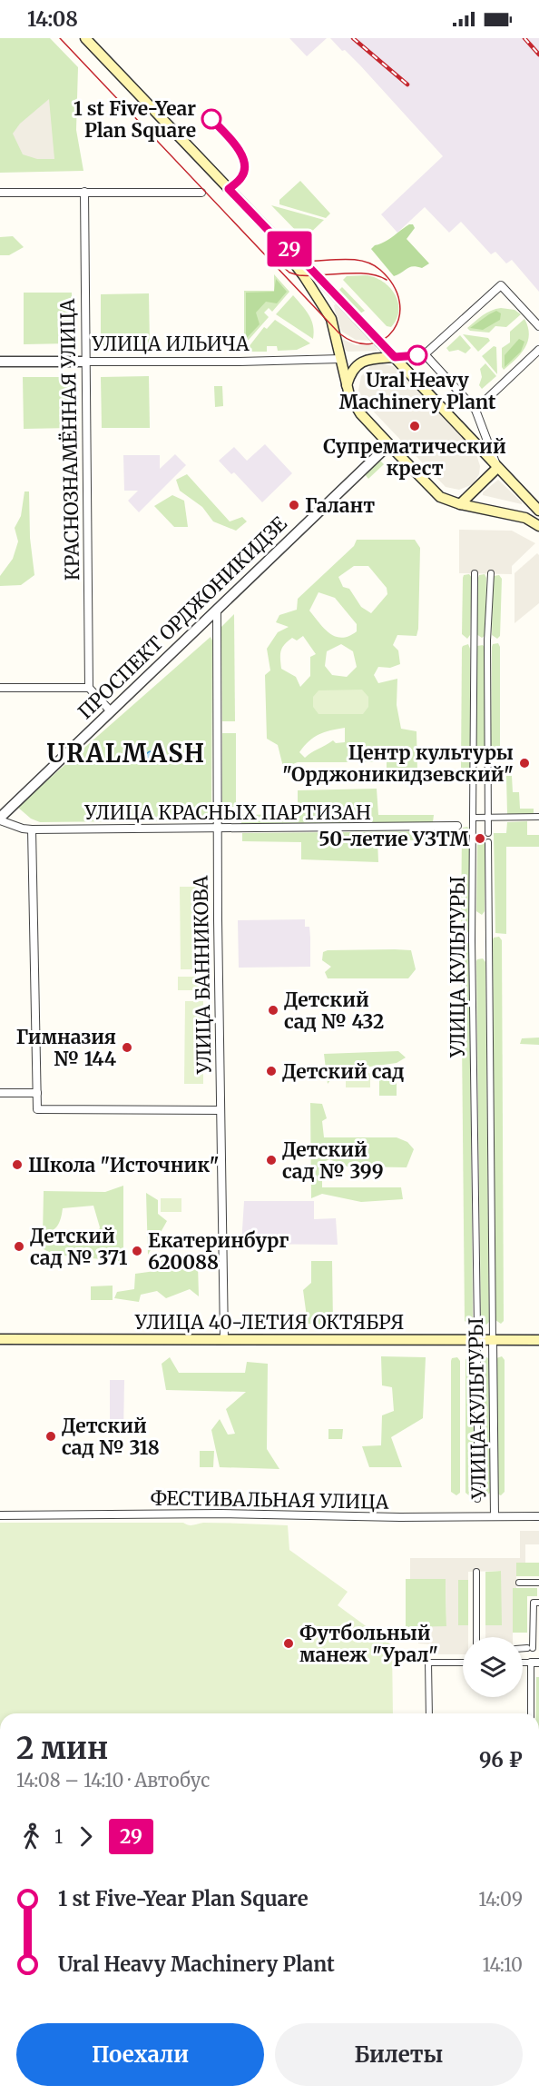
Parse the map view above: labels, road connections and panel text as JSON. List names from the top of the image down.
{
  "streets": {
    "main road": ["УЛИЦА 40-ЛЕТИЯ ОКТЯБРЯ"],
    "street": [
      "УЛИЦА ИЛЬИЧА",
      "КРАСНОЗНАМЁННАЯ УЛИЦА",
      "ПРОСПЕКТ ОРДЖОНИКИДЗЕ",
      "УЛИЦА КРАСНЫХ ПАРТИЗАН",
      "УЛИЦА КУЛЬТУРЫ",
      "УЛИЦА БАННИКОВА",
      "ФЕСТИВАЛЬНАЯ УЛИЦА"
    ]
  },
  "crossings": [
    ["УЛИЦА ИЛЬИЧА", "КРАСНОЗНАМЁННАЯ УЛИЦА"],
    ["ПРОСПЕКТ ОРДЖОНИКИДЗЕ", "УЛИЦА КРАСНЫХ ПАРТИЗАН"],
    ["ПРОСПЕКТ ОРДЖОНИКИДЗЕ", "УЛИЦА БАННИКОВА"],
    ["УЛИЦА КРАСНЫХ ПАРТИЗАН", "УЛИЦА БАННИКОВА"],
    ["УЛИЦА КУЛЬТУРЫ", "УЛИЦА 40-ЛЕТИЯ ОКТЯБРЯ"],
    ["УЛИЦА КУЛЬТУРЫ", "ФЕСТИВАЛЬНАЯ УЛИЦА"],
    ["УЛИЦА БАННИКОВА", "УЛИЦА 40-ЛЕТИЯ ОКТЯБРЯ"]
  ],
  "districts": ["URALMASH"],
  "places": [
    "1 st Five-Year Plan Square",
    "Ural Heavy Machinery Plant",
    "Супрематический крест",
    "Галант",
    "Центр культуры \"Орджоникидзевский\"",
    "50-летие УЗТМ",
    "Детский сад № 432",
    "Гимназия № 144",
    "Детский сад",
    "Детский сад № 399",
    "Школа \"Источник\"",
    "Детский сад № 371",
    "Екатеринбург 620088",
    "Детский сад № 318",
    "Футбольный манеж \"Урал\""
  ],
  "lines": ["bus line 29"],
  "page": {
    "status": "14:08",
    "on_map": "29",
    "heading": ["2 мин", "14:08 – 14:10 · Автобус", "96 ₽"],
    "legs": ["1", "29"],
    "list": [
      {
        "name": "1 st Five-Year Plan Square",
        "value": "14:09"
      },
      {
        "name": "Ural Heavy Machinery Plant",
        "value": "14:10"
      }
    ],
    "buttons": ["Поехали", "Билеты"]
  }
}
